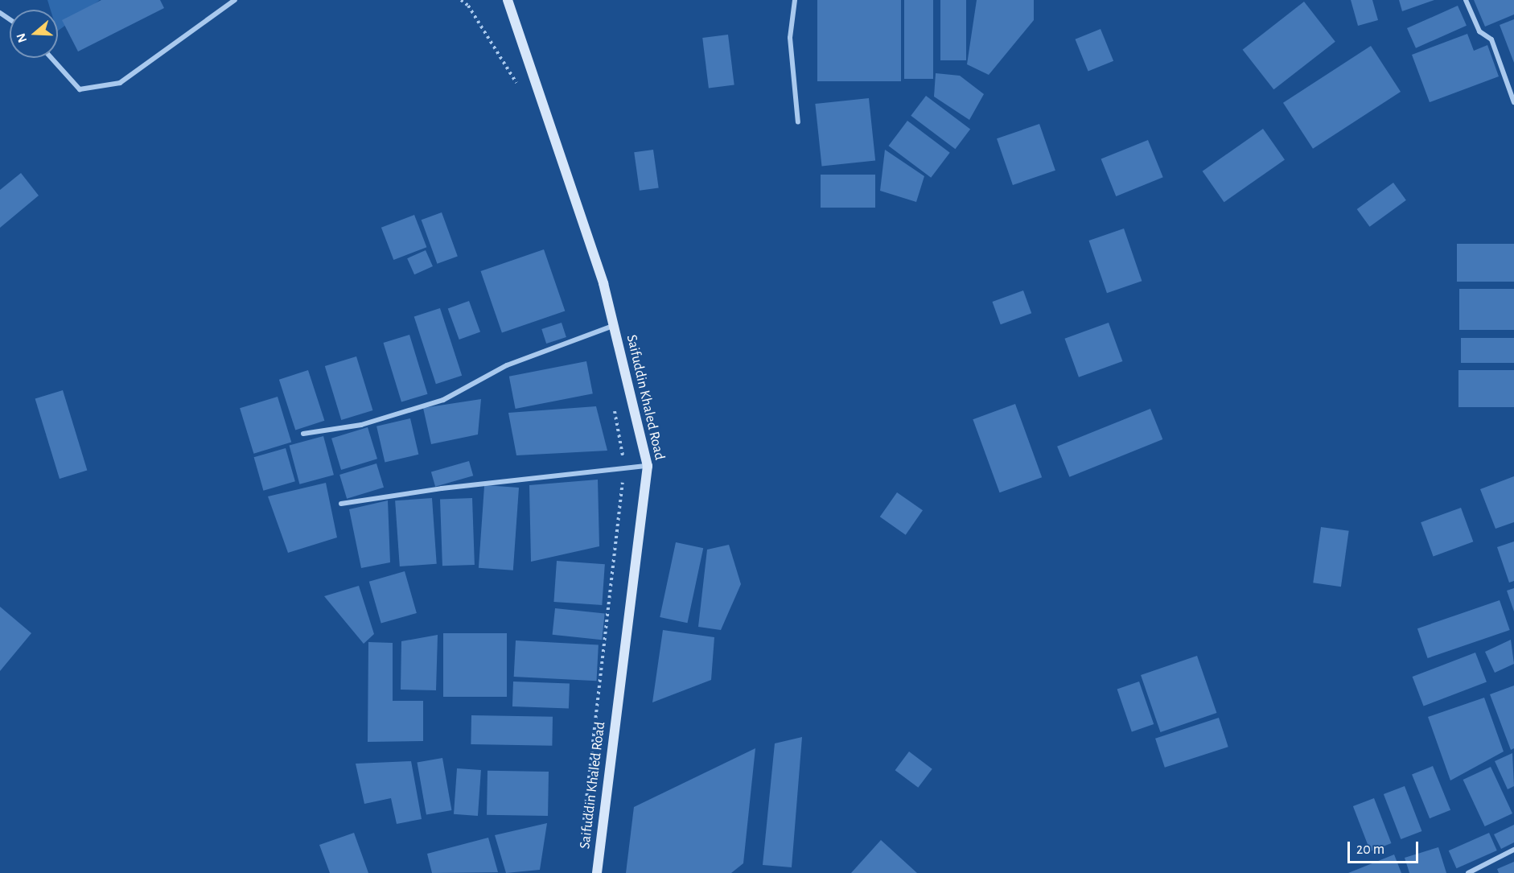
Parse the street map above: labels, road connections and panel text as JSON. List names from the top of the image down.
{
  "streets": {
    "main road": ["Saifuddin Khaled Road"]
  },
  "scale_bar": "20 m",
  "north": "left"
}
